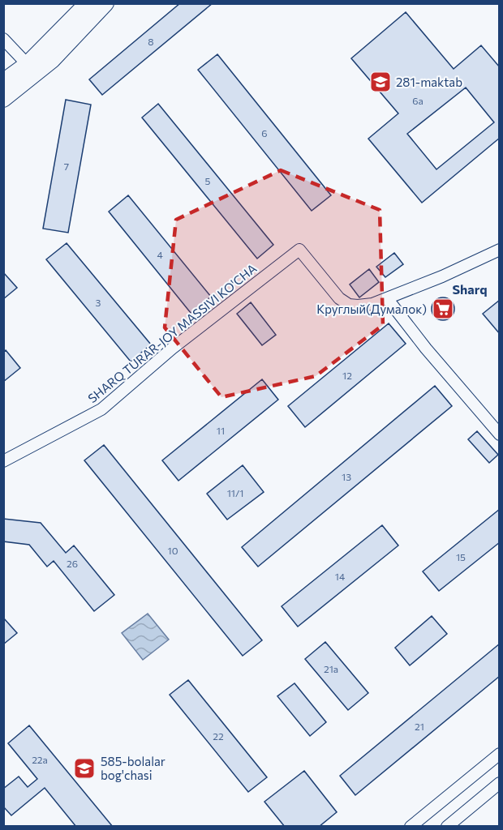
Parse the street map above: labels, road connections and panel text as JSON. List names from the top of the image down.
{
  "streets": {
    "street": ["SHARQ TURAR-JOY MASSIVI KO'CHA"]
  },
  "districts": ["Sharq"],
  "places": {
    "school or university": ["281-maktab", "585-bolalar bog'chasi"],
    "supermarket": ["Круглый(Думалок)"]
  },
  "house_numbers": [
    "8",
    "6a",
    "6",
    "7",
    "5",
    "4",
    "3",
    "12",
    "11",
    "13",
    "11/1",
    "10",
    "15",
    "26",
    "14",
    "21а",
    "21",
    "22",
    "22a"
  ]
}
